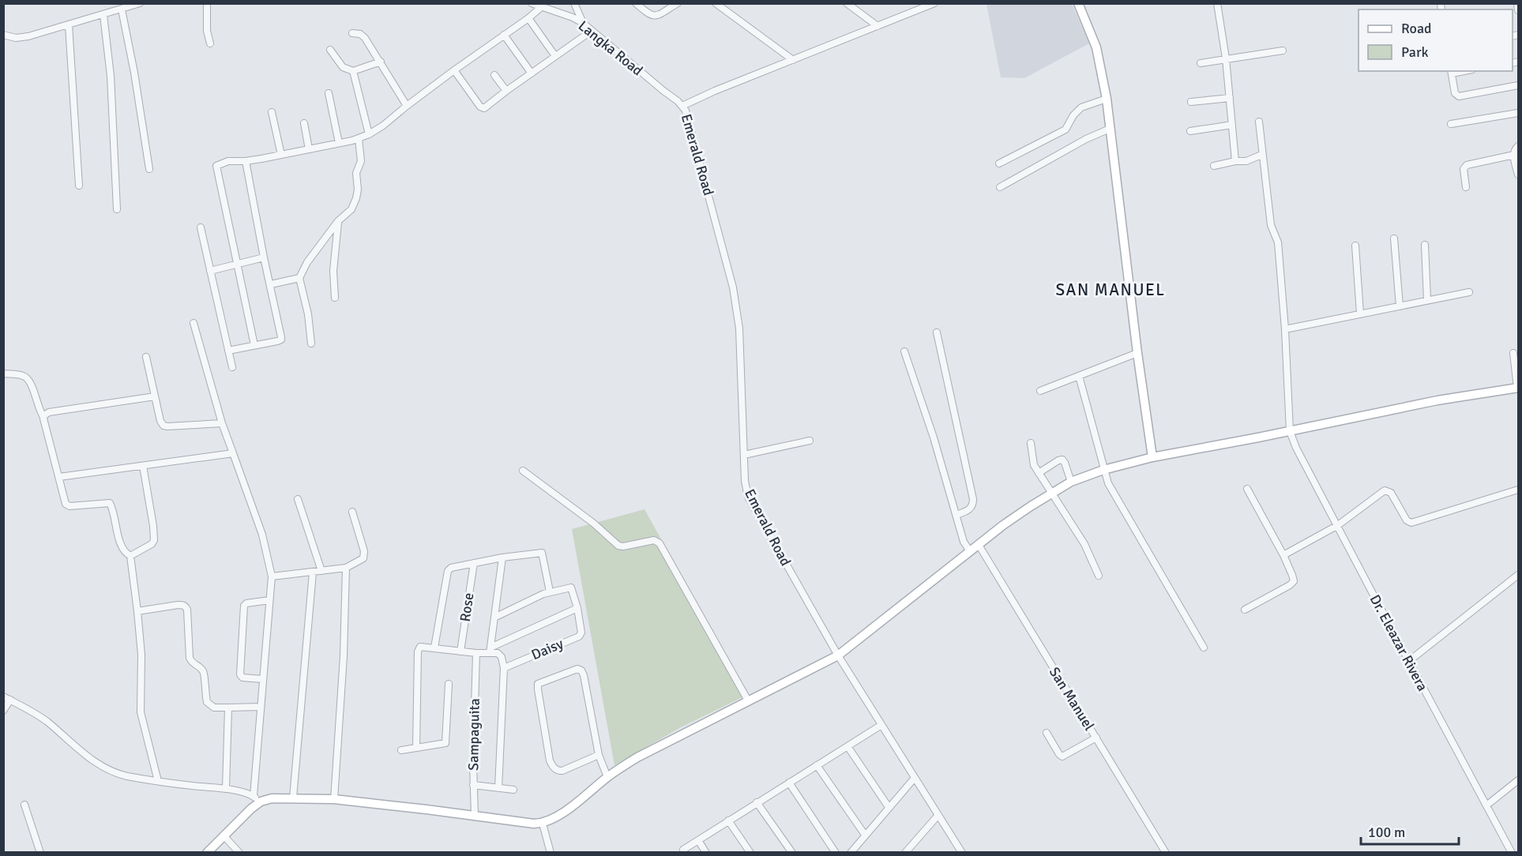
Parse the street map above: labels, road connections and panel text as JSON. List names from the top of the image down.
{
  "streets": {
    "street": [
      "Langka Road",
      "Emerald Road",
      "Rose",
      "Dr. Eleazar Rivera",
      "Daisy",
      "San Manuel",
      "Sampaguita"
    ]
  },
  "crossings": [
    ["Langka Road", "Emerald Road"]
  ],
  "districts": ["SAN MANUEL"],
  "legend": ["Road", "Park"],
  "scale_bar": "100 m"
}
